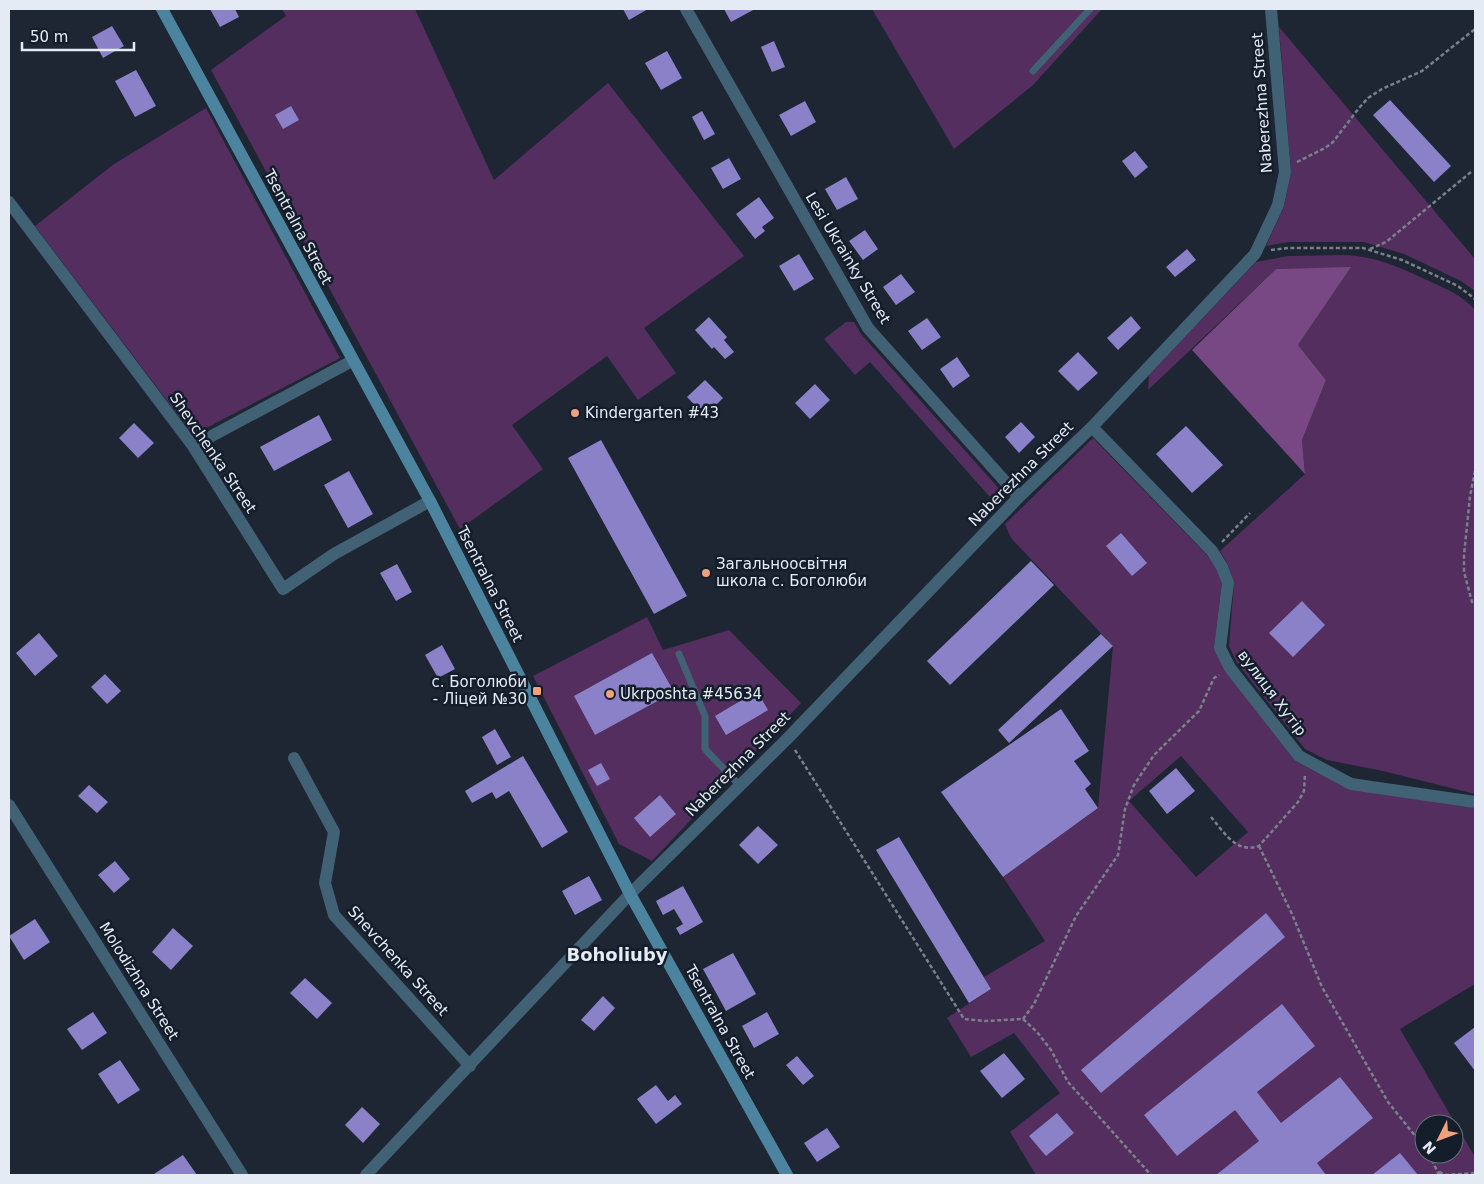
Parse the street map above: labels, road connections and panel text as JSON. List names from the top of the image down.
{
  "streets": {
    "street": [
      "Naberezhna Street",
      "Tsentralna Street",
      "Lesi Ukrainky Street",
      "Shevchenka Street",
      "вулиця Хутір",
      "Molodizhna Street"
    ]
  },
  "crossings": [
    ["Naberezhna Street", "Tsentralna Street"],
    ["Naberezhna Street", "Lesi Ukrainky Street"],
    ["Naberezhna Street", "вулиця Хутір"],
    ["Tsentralna Street", "Shevchenka Street"]
  ],
  "districts": ["Boholiuby"],
  "places": {
    "other": ["Kindergarten #43", "Загальноосвітня школа с. Боголюби", "Ukrposhta #45634"],
    "transit": ["с. Боголюби - Ліцей №30"]
  },
  "scale_bar": "50 m",
  "north": "bottom left"
}
